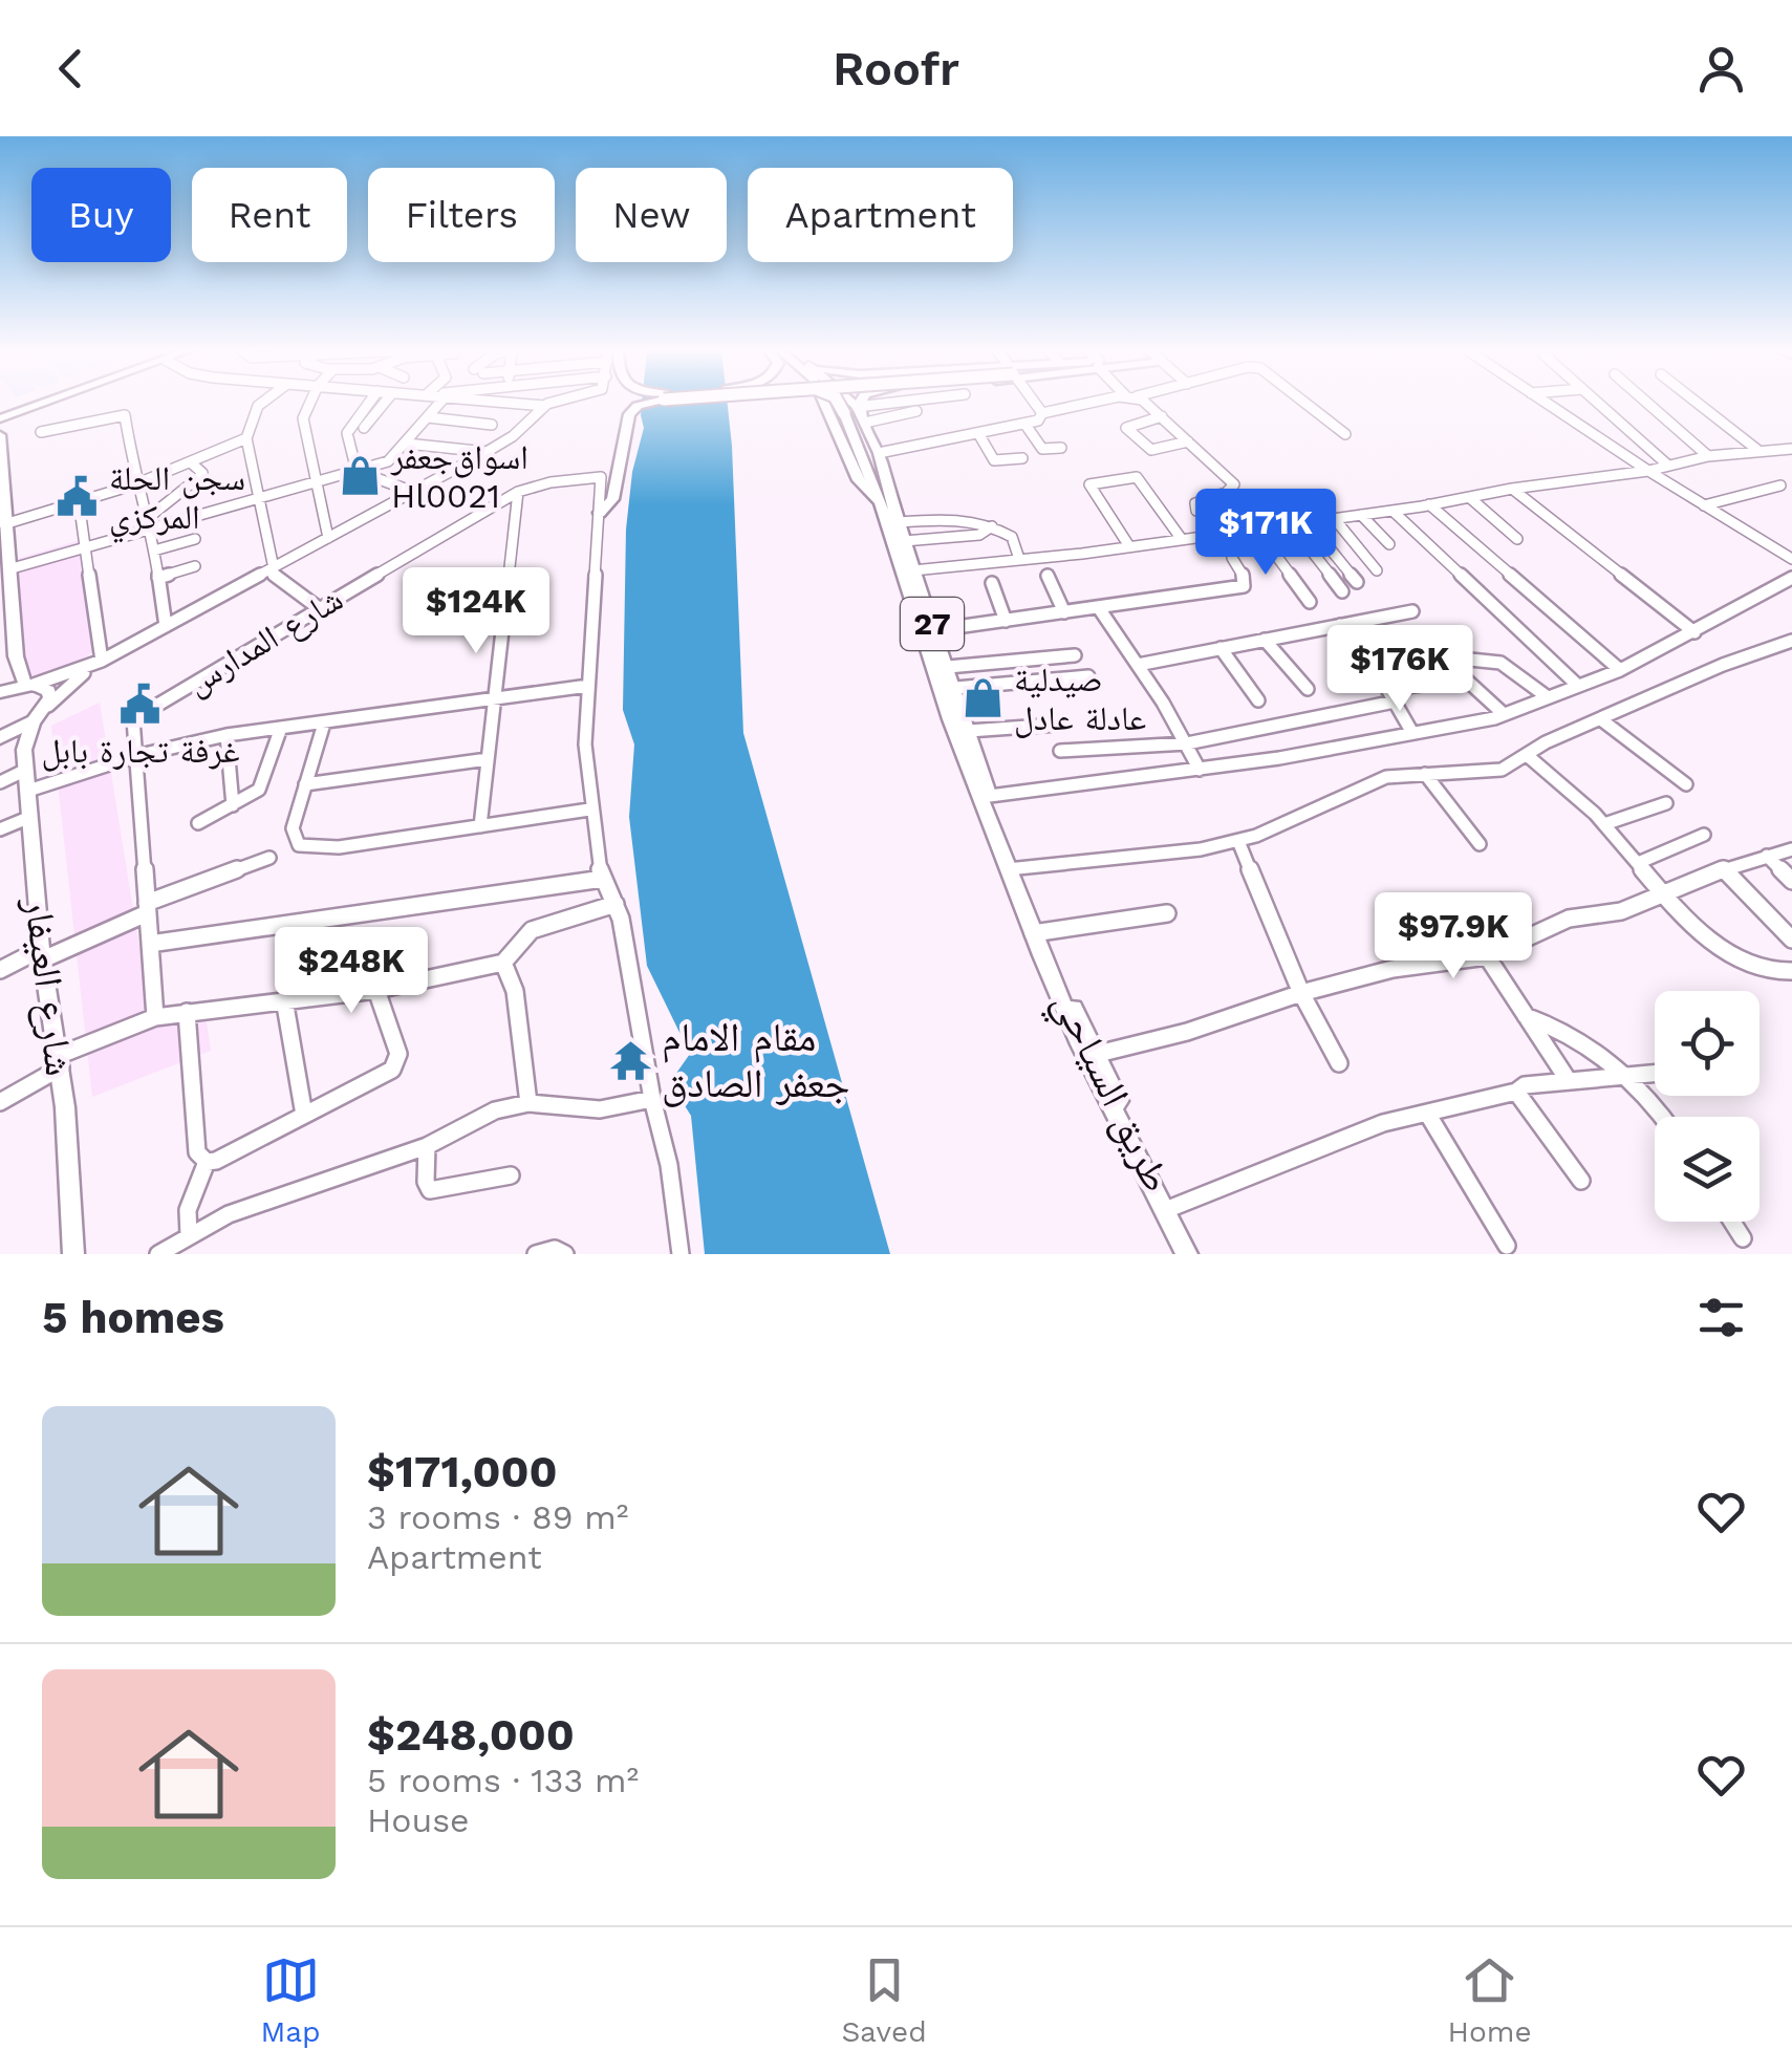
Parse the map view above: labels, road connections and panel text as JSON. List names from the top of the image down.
{
  "streets": {
    "main road": ["27", "شارع العيفار", "طريق السياحي"],
    "street": ["شارع المدارس"]
  },
  "places": {
    "shop": ["اسواق‌جعفر Hl0021", "صيدلية عادلة عادل"],
    "public building": ["سجن الحلة المركزي", "غرفة تجارة بابل"],
    "temple": ["مقام الامام جعفر الصادق"]
  },
  "page": {
    "header": "Roofr",
    "chip": [
      "Buy",
      "Rent",
      "Filters",
      "New",
      "Apartment"
    ],
    "price": [
      "$171K",
      "$124K",
      "$176K",
      "$97.9K",
      "$248K"
    ],
    "heading": "5 homes",
    "list": [
      {
        "name": "$171,000",
        "note": "3 rooms · 89 m² · Apartment"
      },
      {
        "name": "$248,000",
        "note": "5 rooms · 133 m² · House"
      }
    ],
    "tabs": ["Map", "Saved", "Home"]
  }
}
